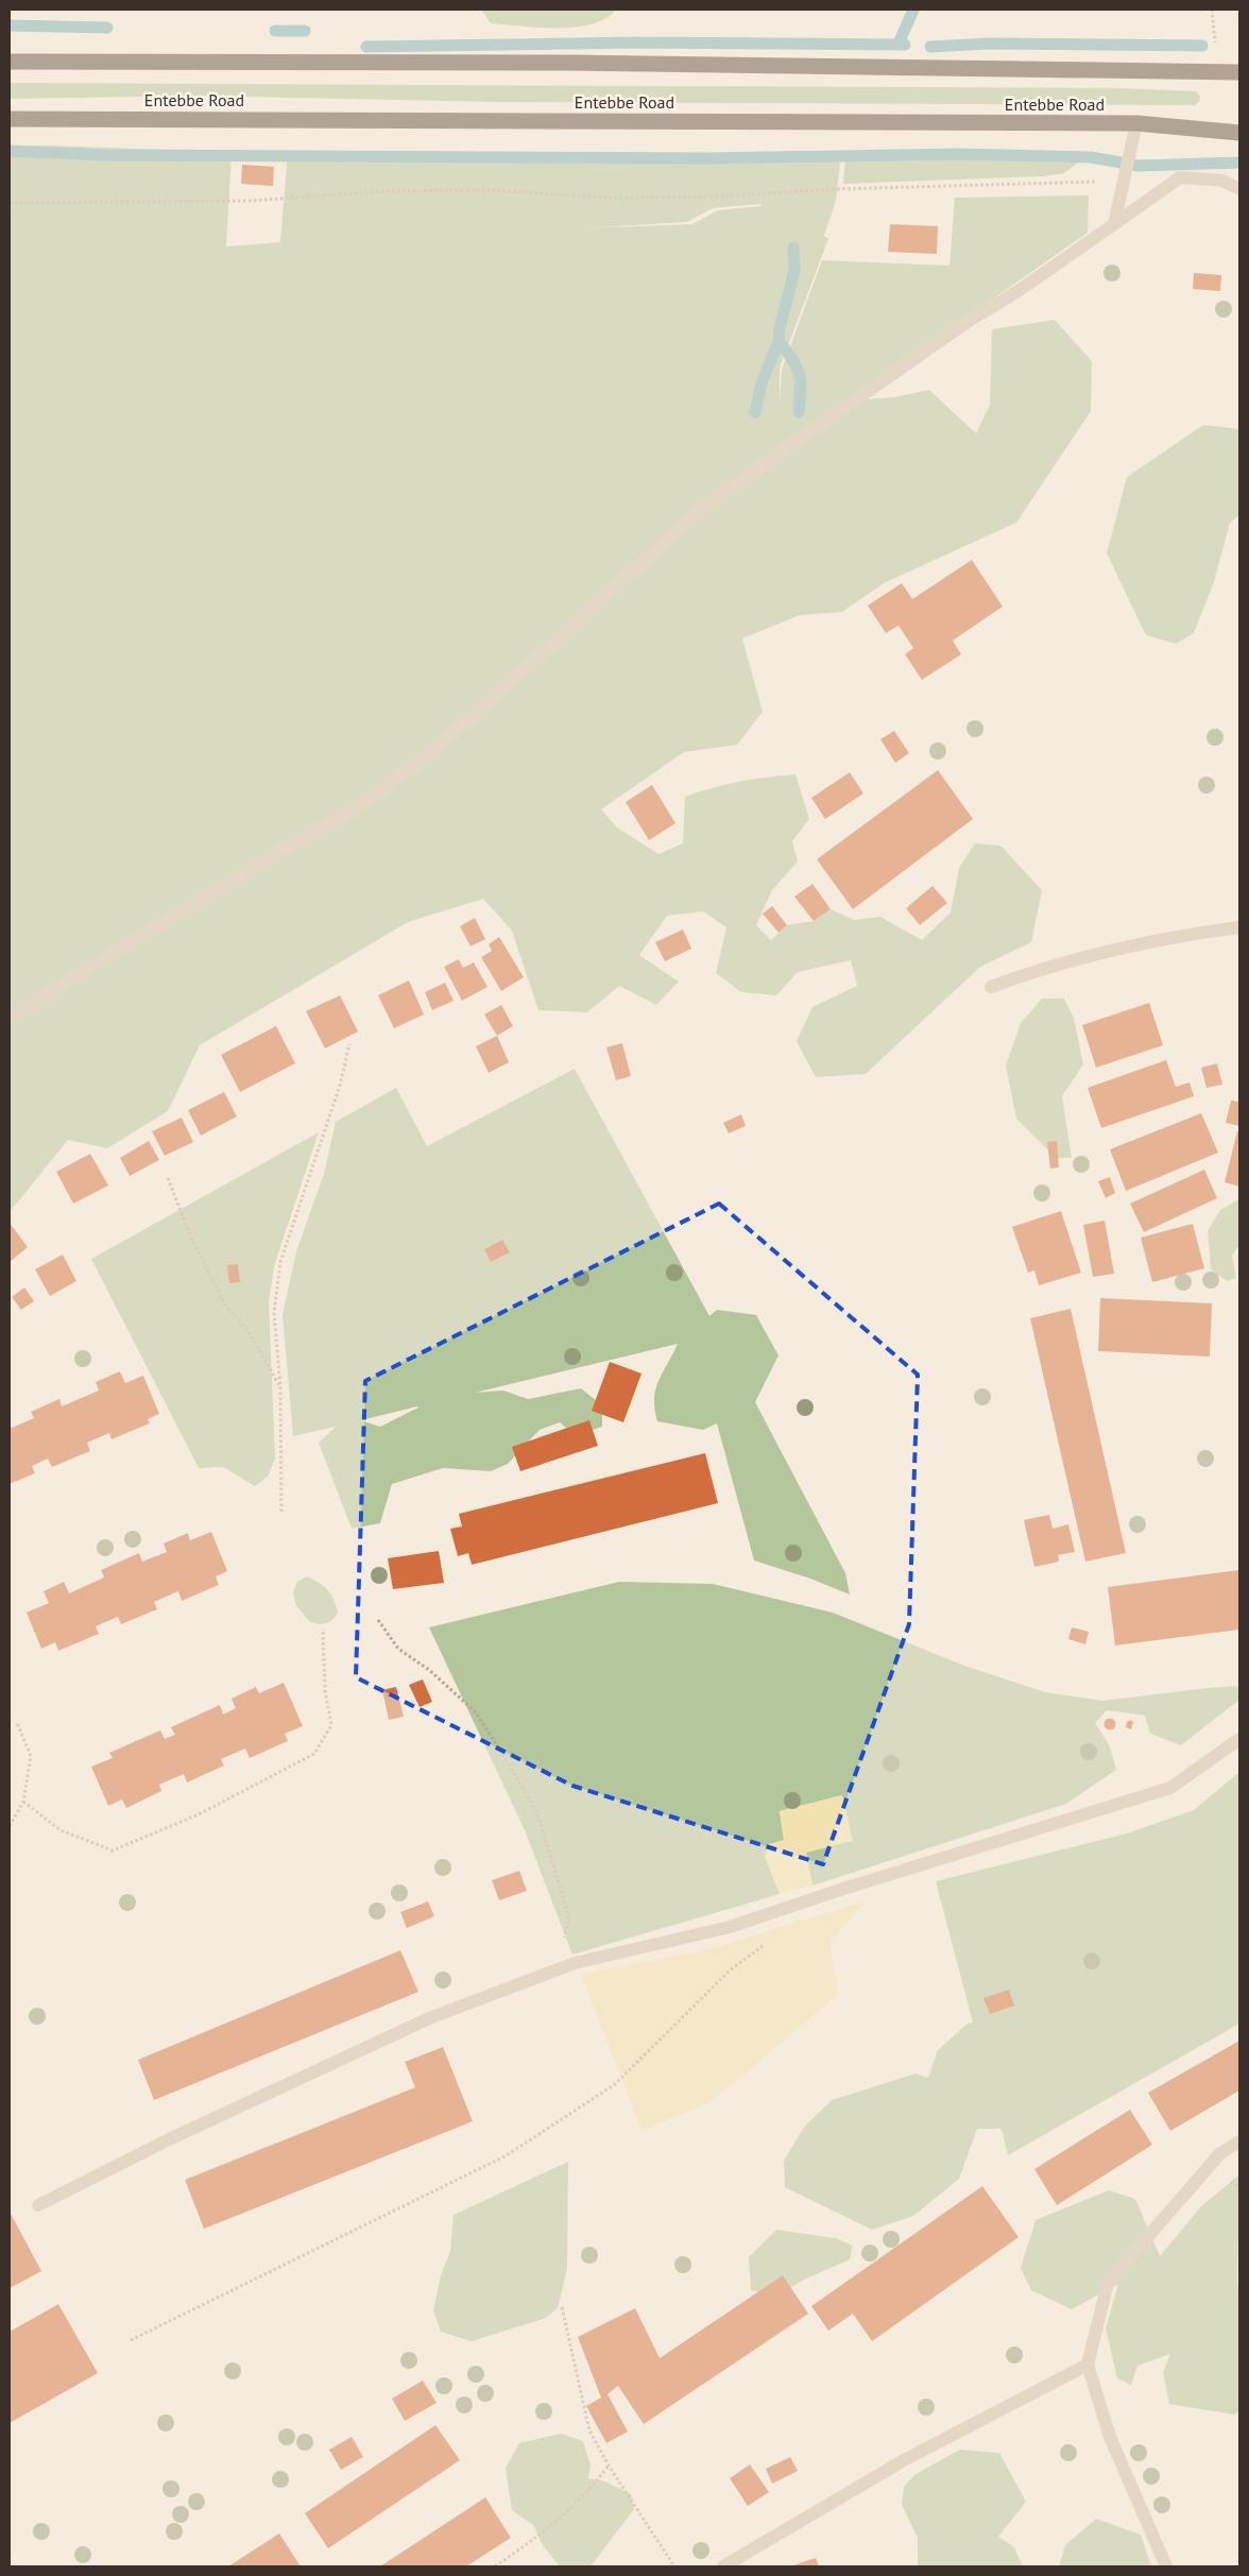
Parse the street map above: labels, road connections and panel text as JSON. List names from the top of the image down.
{
  "streets": {
    "highway": ["Entebbe Road"]
  }
}
